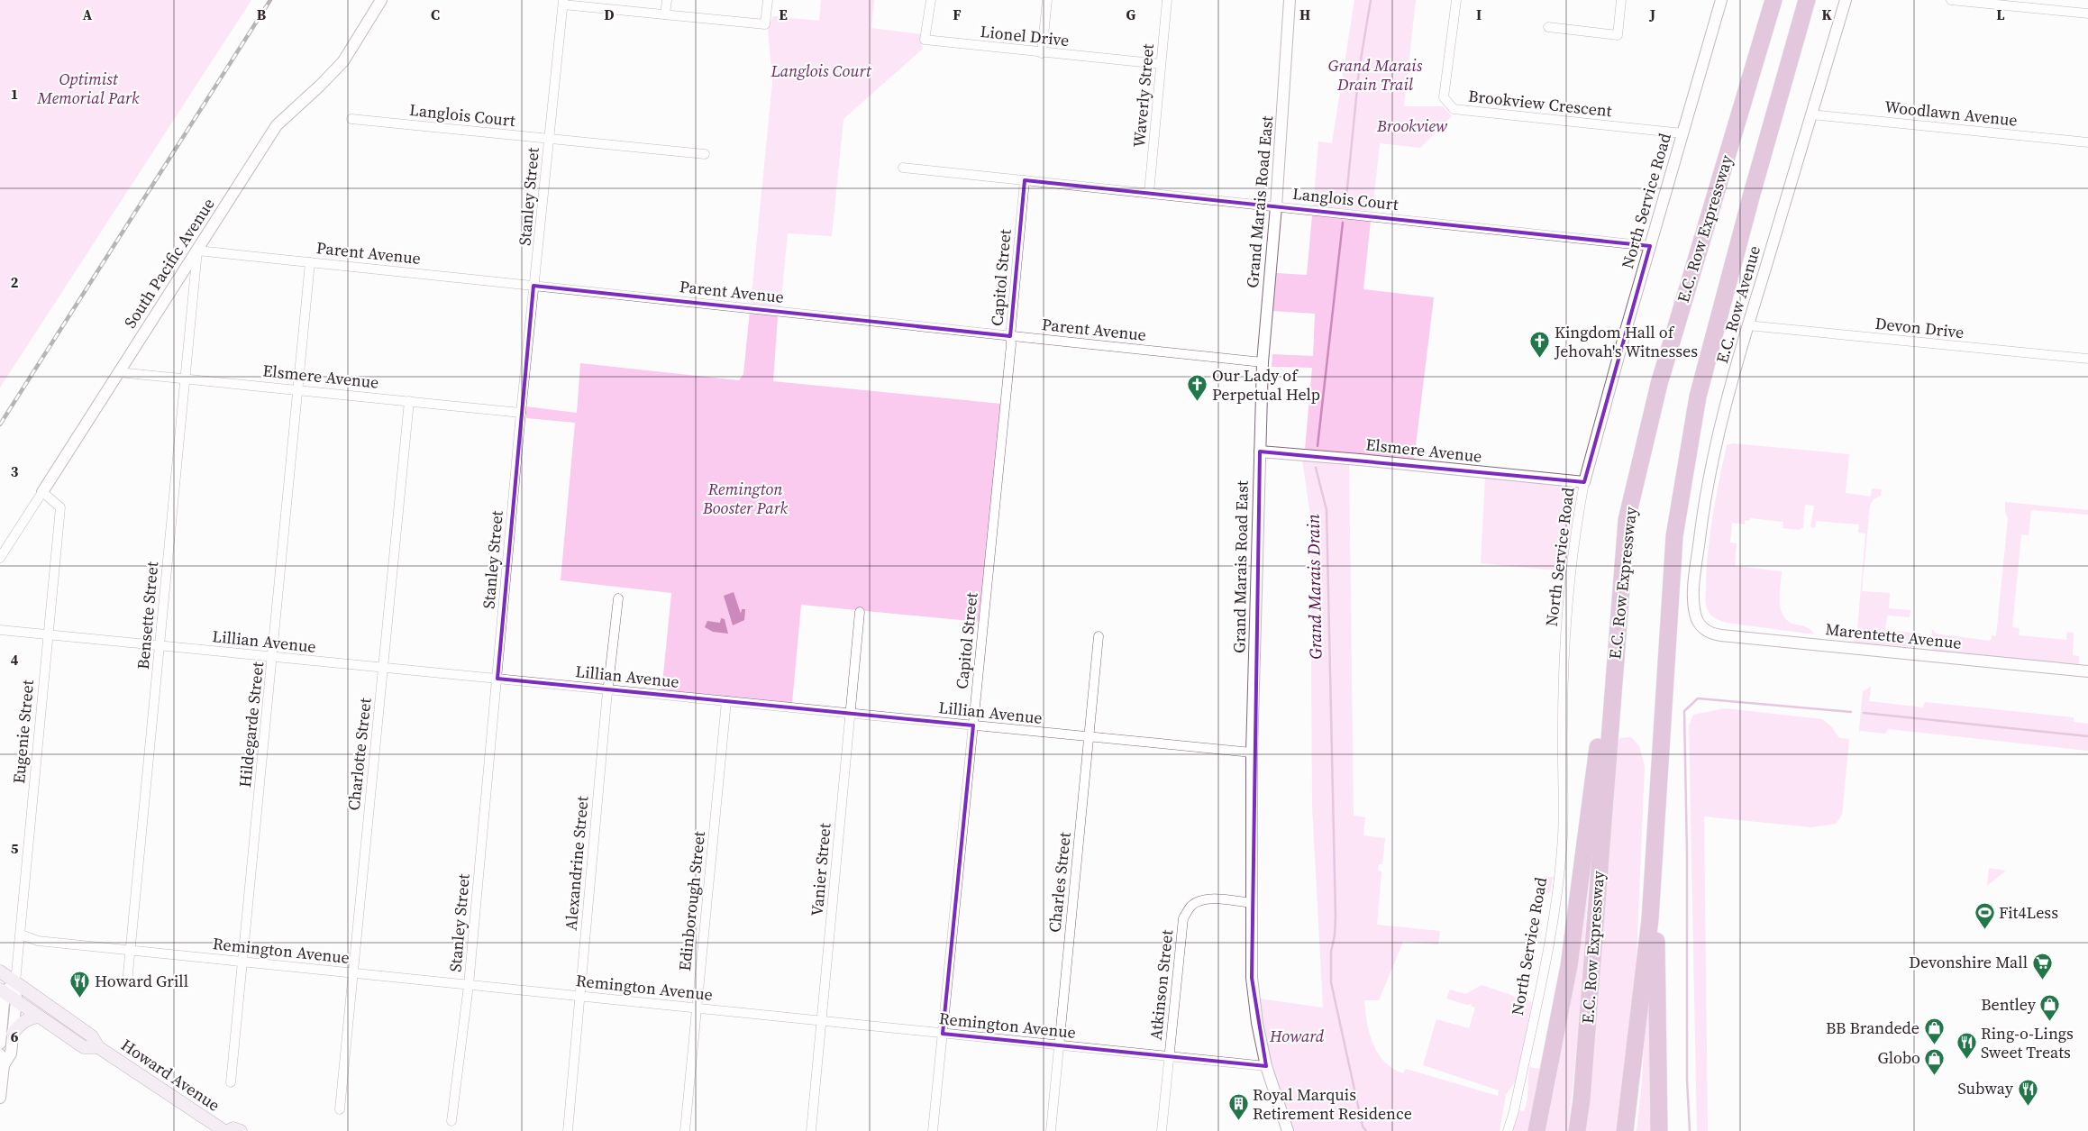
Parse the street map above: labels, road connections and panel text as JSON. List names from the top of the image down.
{
  "streets": {
    "highway": ["E.C. Row Expressway"],
    "main road": ["Howard Avenue"],
    "street": [
      "Lionel Drive",
      "Waverly Street",
      "Brookview Crescent",
      "Woodlawn Avenue",
      "Langlois Court",
      "Stanley Street",
      "North Service Road",
      "Grand Marais Road East",
      "Parent Avenue",
      "South Pacific Avenue",
      "Capitol Street",
      "E.C. Row Avenue",
      "Devon Drive",
      "Elsmere Avenue",
      "Bensette Street",
      "Marentette Avenue",
      "Lillian Avenue",
      "Hildegarde Street",
      "Eugenie Street",
      "Charlotte Street",
      "Alexandrine Street",
      "Vanier Street",
      "Charles Street",
      "Edinborough Street",
      "Remington Avenue",
      "Atkinson Street"
    ]
  },
  "crossings": [
    ["Lionel Drive", "Waverly Street"],
    ["Waverly Street", "Langlois Court"],
    ["Brookview Crescent", "North Service Road"],
    ["Woodlawn Avenue", "E.C. Row Avenue"],
    ["Langlois Court", "Stanley Street"],
    ["Langlois Court", "North Service Road"],
    ["Langlois Court", "Grand Marais Road East"],
    ["Langlois Court", "Capitol Street"],
    ["Stanley Street", "Parent Avenue"],
    ["Stanley Street", "Elsmere Avenue"],
    ["Stanley Street", "Lillian Avenue"],
    ["Stanley Street", "Remington Avenue"],
    ["North Service Road", "Elsmere Avenue"],
    ["Grand Marais Road East", "Parent Avenue"],
    ["Grand Marais Road East", "Elsmere Avenue"],
    ["Grand Marais Road East", "Lillian Avenue"],
    ["Grand Marais Road East", "Remington Avenue"],
    ["Grand Marais Road East", "Atkinson Street"],
    ["Parent Avenue", "South Pacific Avenue"],
    ["Parent Avenue", "Capitol Street"],
    ["Parent Avenue", "Bensette Street"],
    ["Parent Avenue", "Hildegarde Street"],
    ["South Pacific Avenue", "Elsmere Avenue"],
    ["South Pacific Avenue", "Bensette Street"],
    ["South Pacific Avenue", "Eugenie Street"],
    ["Capitol Street", "Lillian Avenue"],
    ["Capitol Street", "Remington Avenue"],
    ["E.C. Row Avenue", "Devon Drive"],
    ["E.C. Row Avenue", "Marentette Avenue"],
    ["Elsmere Avenue", "Bensette Street"],
    ["Elsmere Avenue", "Hildegarde Street"],
    ["Elsmere Avenue", "Charlotte Street"],
    ["Bensette Street", "Lillian Avenue"],
    ["Bensette Street", "Remington Avenue"],
    ["Lillian Avenue", "Hildegarde Street"],
    ["Lillian Avenue", "Eugenie Street"],
    ["Lillian Avenue", "Charlotte Street"],
    ["Lillian Avenue", "Alexandrine Street"],
    ["Lillian Avenue", "Vanier Street"],
    ["Lillian Avenue", "Charles Street"],
    ["Lillian Avenue", "Edinborough Street"],
    ["Hildegarde Street", "Remington Avenue"],
    ["Eugenie Street", "Remington Avenue"],
    ["Eugenie Street", "Howard Avenue"],
    ["Charlotte Street", "Remington Avenue"],
    ["Alexandrine Street", "Remington Avenue"],
    ["Vanier Street", "Remington Avenue"],
    ["Charles Street", "Remington Avenue"],
    ["Edinborough Street", "Remington Avenue"],
    ["Remington Avenue", "Atkinson Street"]
  ],
  "water": ["Grand Marais Drain"],
  "parks": [
    "Grand Marais Drain Trail",
    "Langlois Court",
    "Optimist Memorial Park",
    "Brookview",
    "Remington Booster Park",
    "Howard"
  ],
  "places": {
    "church": ["Kingdom Hall of Jehovah's Witnesses", "Our Lady of Perpetual Help"],
    "sports": ["Fit4Less"],
    "supermarket": ["Devonshire Mall"],
    "restaurant": ["Howard Grill", "Ring-o-Lings Sweet Treats", "Subway"],
    "shop": ["Bentley", "BB Brandede", "Globo"],
    "building": ["Royal Marquis Retirement Residence"]
  },
  "grid": {
    "columns": [
      "A",
      "B",
      "C",
      "D",
      "E",
      "F",
      "G",
      "H",
      "I",
      "J",
      "K",
      "L"
    ],
    "rows": [
      "1",
      "2",
      "3",
      "4",
      "5",
      "6"
    ]
  }
}
